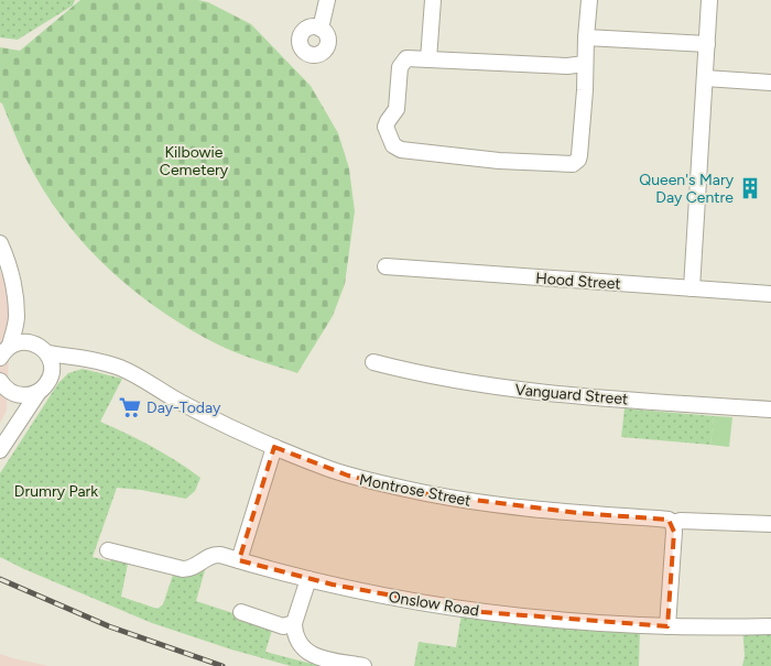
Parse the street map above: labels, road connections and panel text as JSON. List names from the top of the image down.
{
  "streets": {
    "street": [
      "Hood Street",
      "Vanguard Street",
      "Montrose Street",
      "Onslow Road"
    ]
  },
  "parks": ["Kilbowie Cemetery", "Drumry Park"],
  "places": {
    "building": ["Queen's Mary Day Centre"],
    "supermarket": ["Day-Today"]
  }
}
